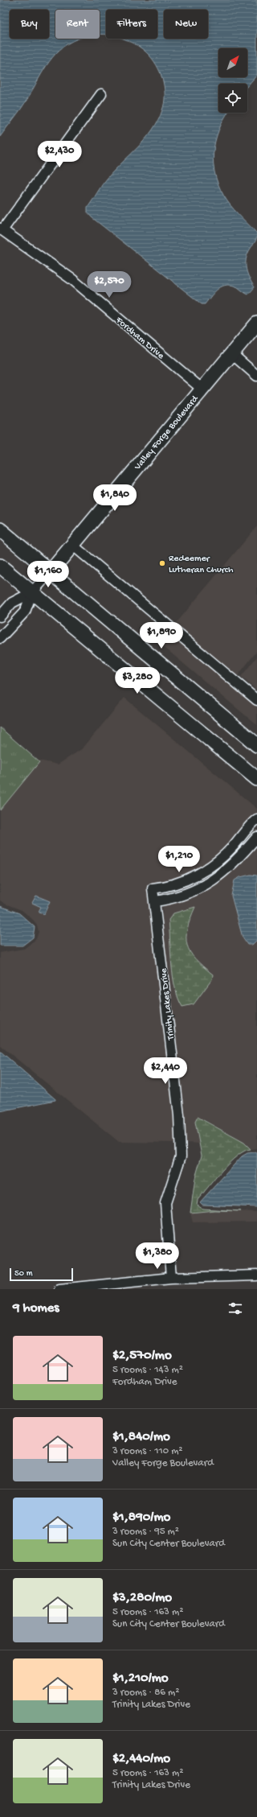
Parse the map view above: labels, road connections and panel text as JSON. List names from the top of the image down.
{
  "streets": {
    "main road": ["Valley Forge Boulevard"],
    "street": ["Fordham Drive", "Trinity Lakes Drive"]
  },
  "crossings": [
    ["Fordham Drive", "Valley Forge Boulevard"]
  ],
  "places": ["Redeemer Lutheran Church"],
  "scale_bar": "50 m",
  "north": "top right",
  "page": {
    "chip": [
      "Buy",
      "Rent",
      "Filters",
      "New"
    ],
    "price": [
      "$2,430",
      "$2,570",
      "$1,840",
      "$1,160",
      "$1,890",
      "$3,280",
      "$1,210",
      "$2,440",
      "$1,380"
    ],
    "scale": "50 m",
    "heading": "9 homes",
    "list": [
      {
        "name": "$2,570/mo",
        "note": "5 rooms · 143 m² · Fordham Drive"
      },
      {
        "name": "$1,840/mo",
        "note": "3 rooms · 110 m² · Valley Forge Boulevard"
      },
      {
        "name": "$1,890/mo",
        "note": "3 rooms · 95 m² · Sun City Center Boulevard"
      },
      {
        "name": "$3,280/mo",
        "note": "5 rooms · 163 m² · Sun City Center Boulevard"
      },
      {
        "name": "$1,210/mo",
        "note": "3 rooms · 86 m² · Trinity Lakes Drive"
      },
      {
        "name": "$2,440/mo",
        "note": "5 rooms · 163 m² · Trinity Lakes Drive"
      }
    ]
  }
}
